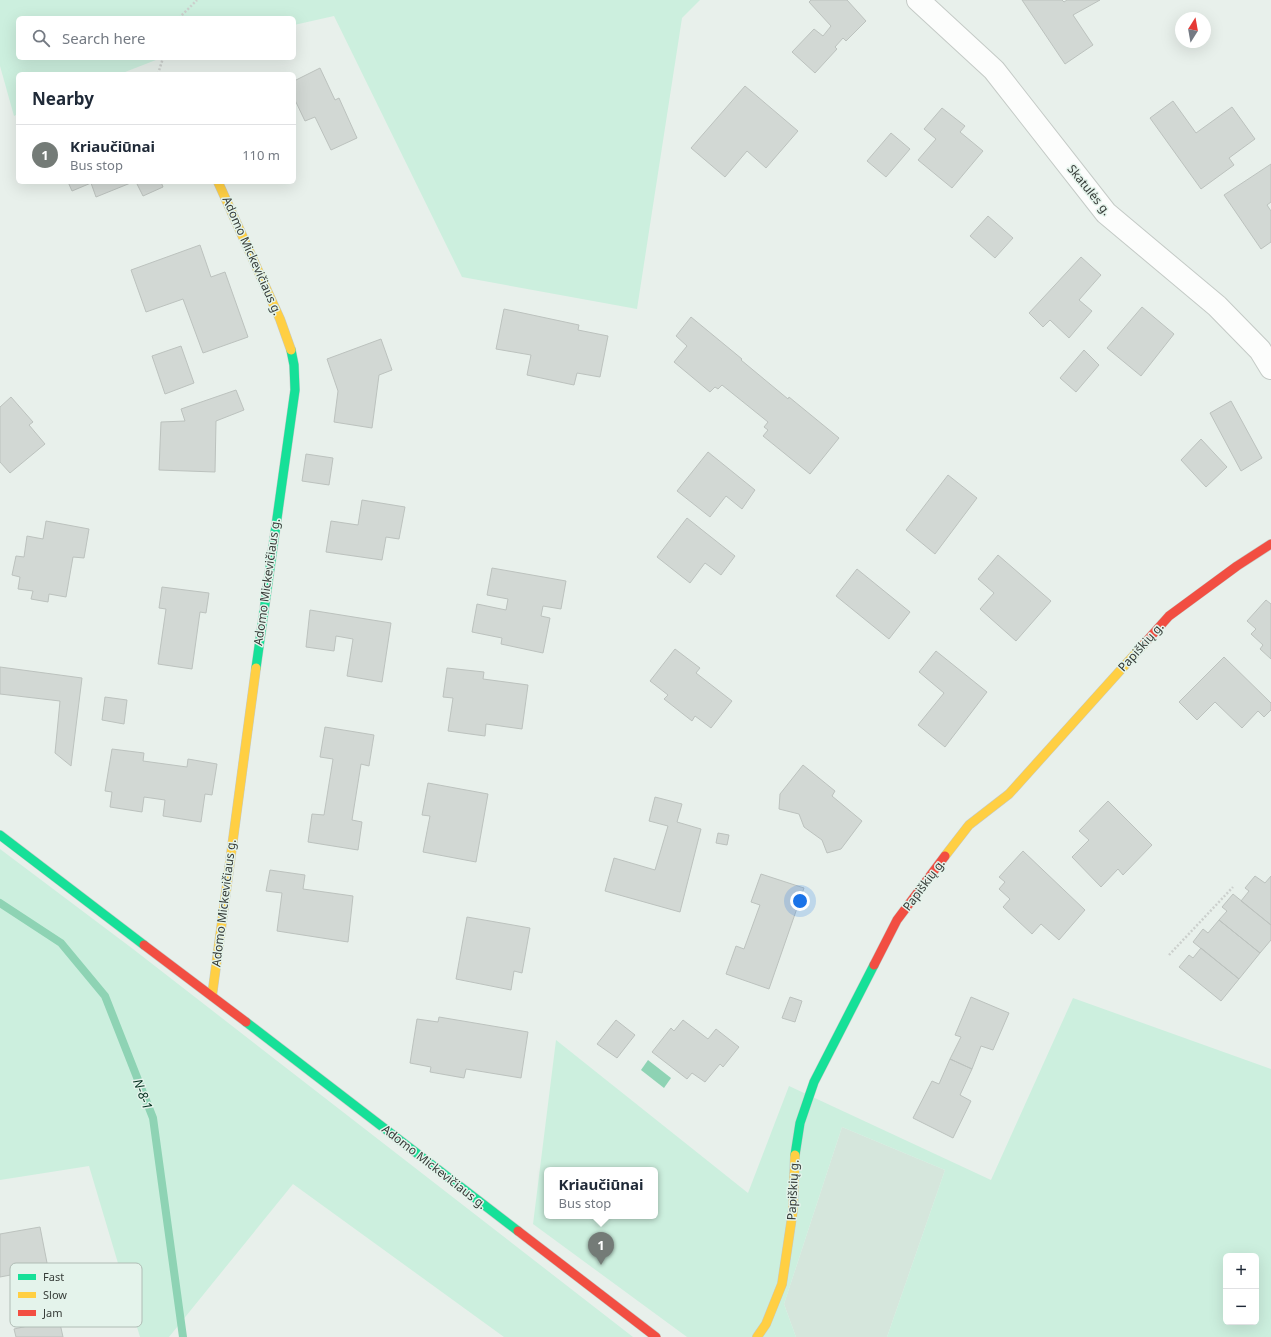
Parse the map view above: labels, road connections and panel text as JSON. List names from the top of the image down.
{
  "streets": {
    "street": ["Skatulės g.", "Adomo Mickevičiaus g.", "Papiškių g."]
  },
  "water": ["N-8-1"],
  "legend": ["Fast", "Slow", "Jam"],
  "north": "top",
  "page": {
    "search": "Search here",
    "heading": "Nearby",
    "list": [
      {
        "mark": "1",
        "name": "Kriaučiūnai",
        "note": "Bus stop",
        "value": "110 m"
      }
    ],
    "popup": ["Kriaučiūnai", "Bus stop"],
    "pins": "1",
    "map_buttons": ["+", "−"]
  }
}
